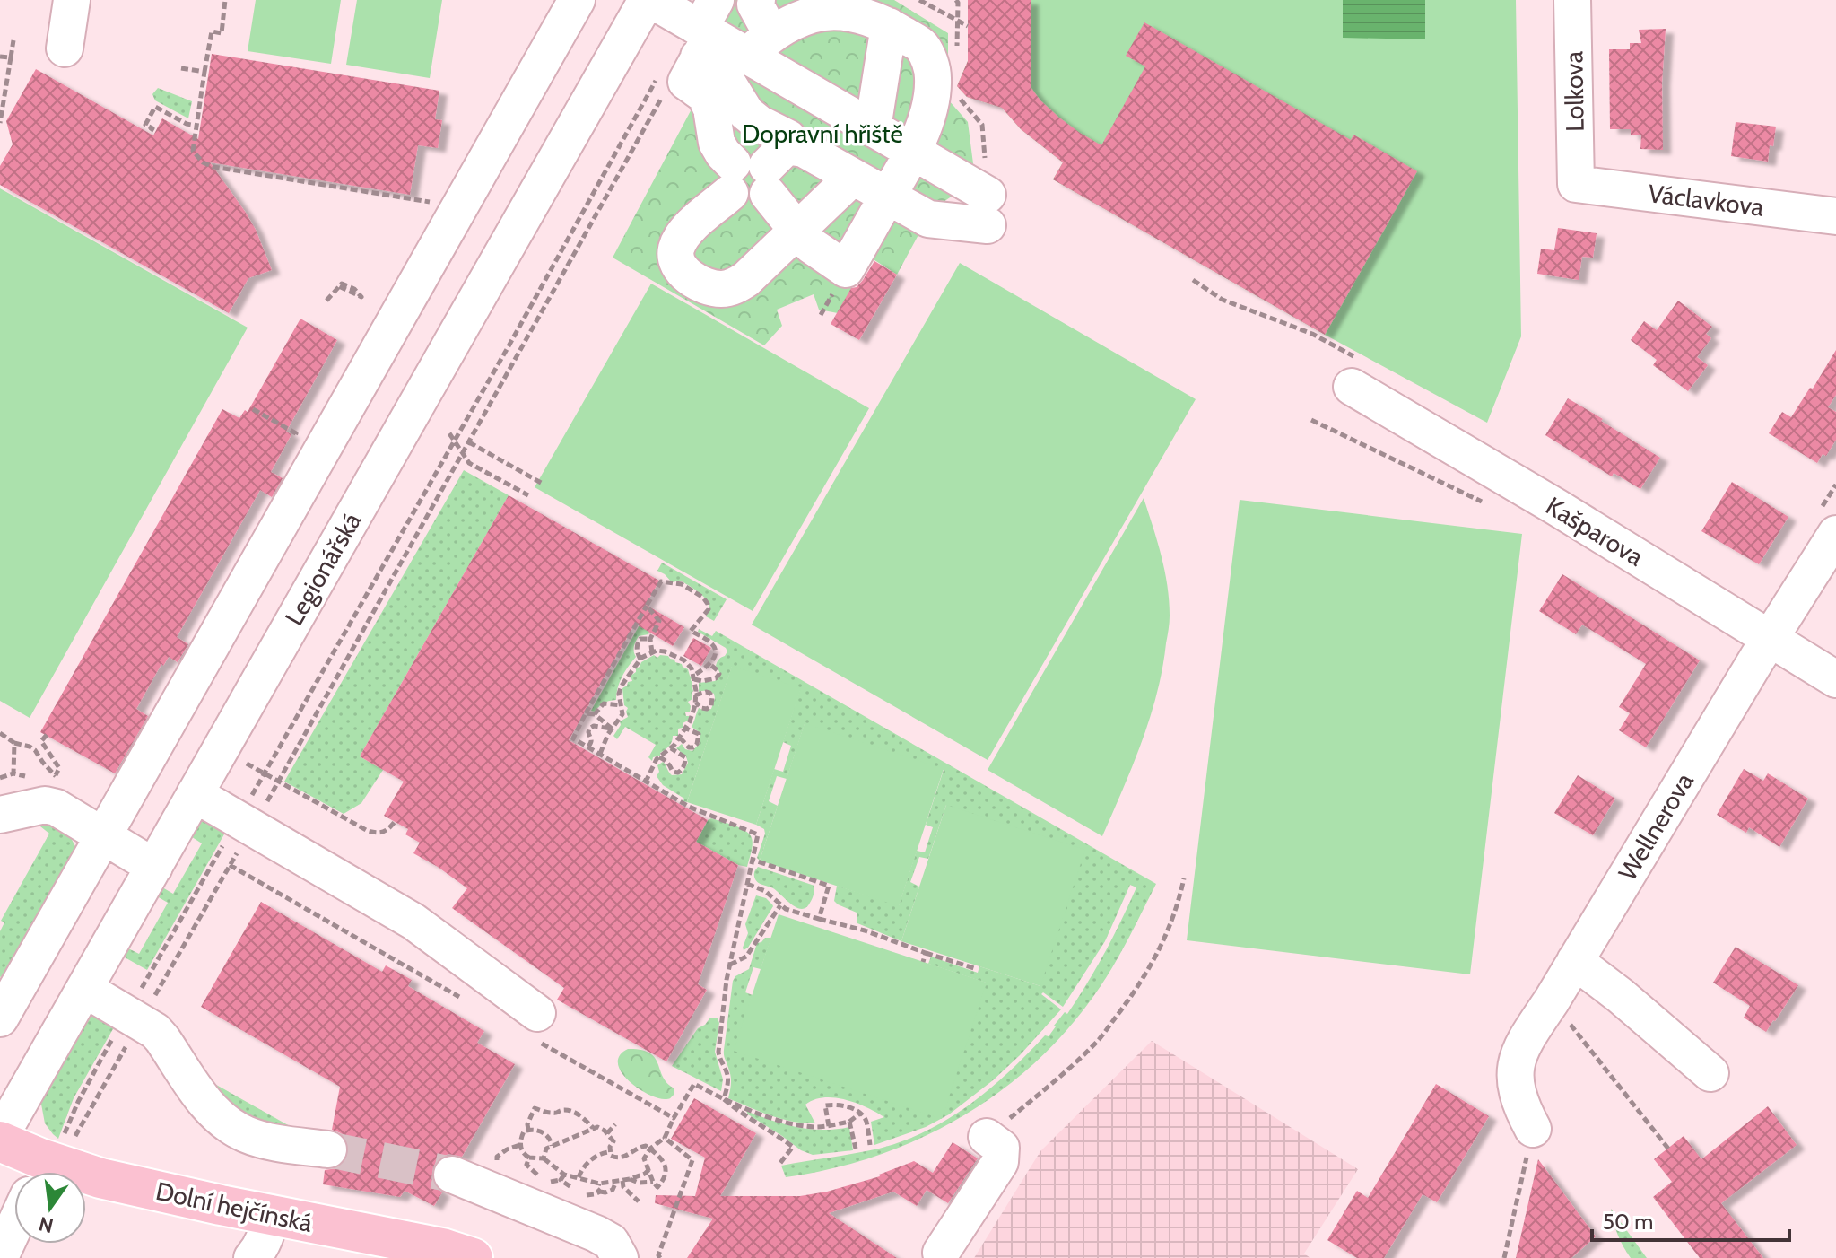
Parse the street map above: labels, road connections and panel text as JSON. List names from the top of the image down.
{
  "streets": {
    "main road": ["Dolní hejčínská"],
    "street": [
      "Lolkova",
      "Václavkova",
      "Kašparova",
      "Legionářská",
      "Wellnerova"
    ]
  },
  "crossings": [
    ["Lolkova", "Václavkova"],
    ["Kašparova", "Wellnerova"],
    ["Legionářská", "Dolní hejčínská"]
  ],
  "parks": ["Dopravní hřiště"],
  "scale_bar": "50 m",
  "north": "bottom"
}
